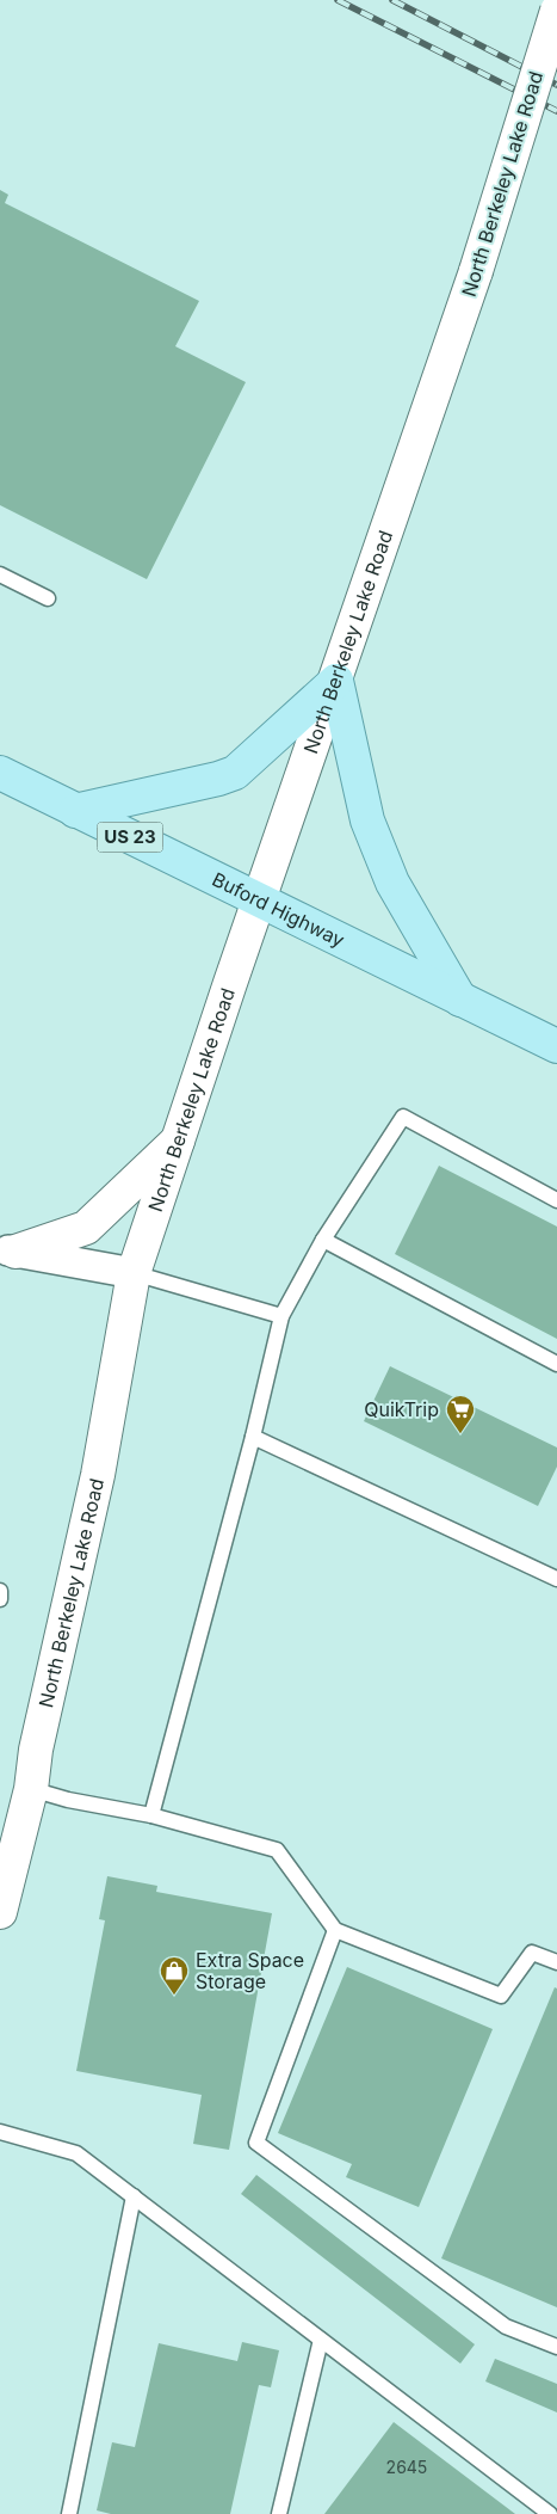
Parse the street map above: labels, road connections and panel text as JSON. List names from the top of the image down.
{
  "streets": {
    "main road": ["US 23", "Buford Highway"],
    "street": ["North Berkeley Lake Road"]
  },
  "crossings": [
    ["North Berkeley Lake Road", "Buford Highway"]
  ],
  "places": {
    "supermarket": ["QuikTrip"],
    "shop": ["Extra Space Storage"]
  },
  "house_numbers": ["2645"]
}
